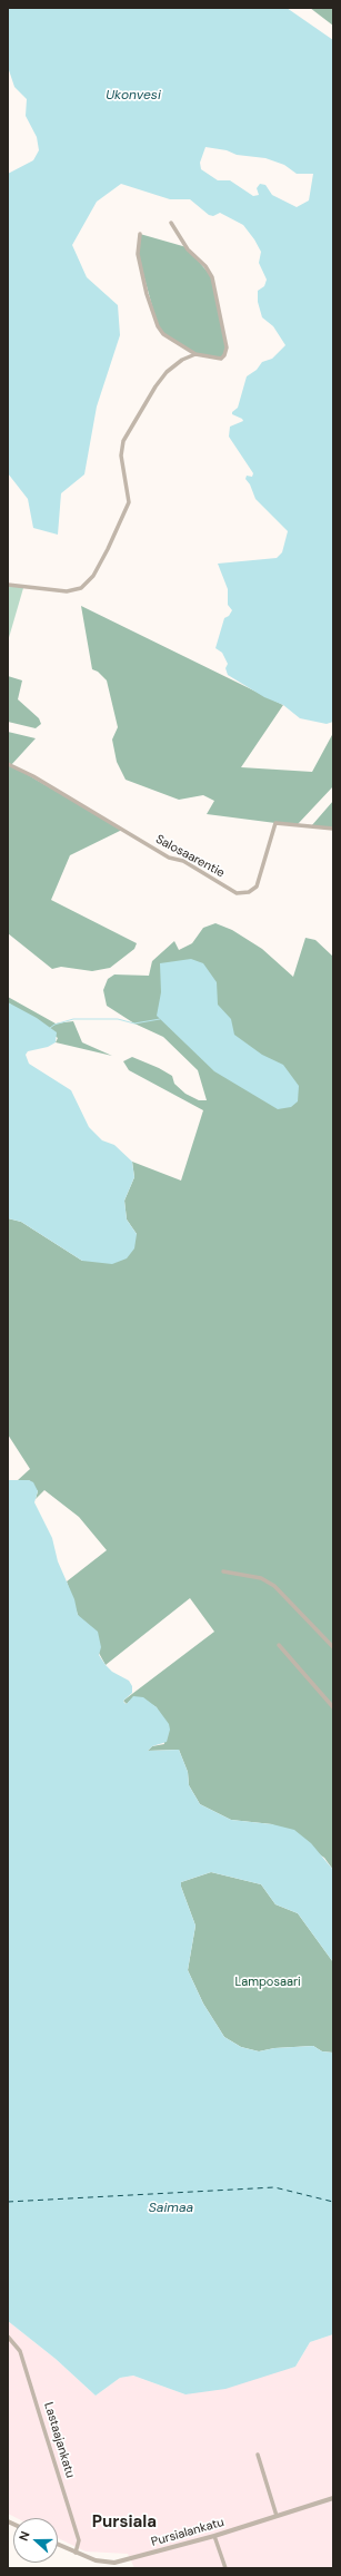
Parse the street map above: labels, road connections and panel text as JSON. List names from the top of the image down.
{
  "streets": {
    "street": ["Salosaarentie", "Lastaajankatu", "Pursialankatu"]
  },
  "crossings": [
    ["Lastaajankatu", "Pursialankatu"]
  ],
  "districts": ["Pursiala"],
  "water": ["Ukonvesi", "Saimaa"],
  "parks": ["Lamposaari"],
  "north": "left"
}
